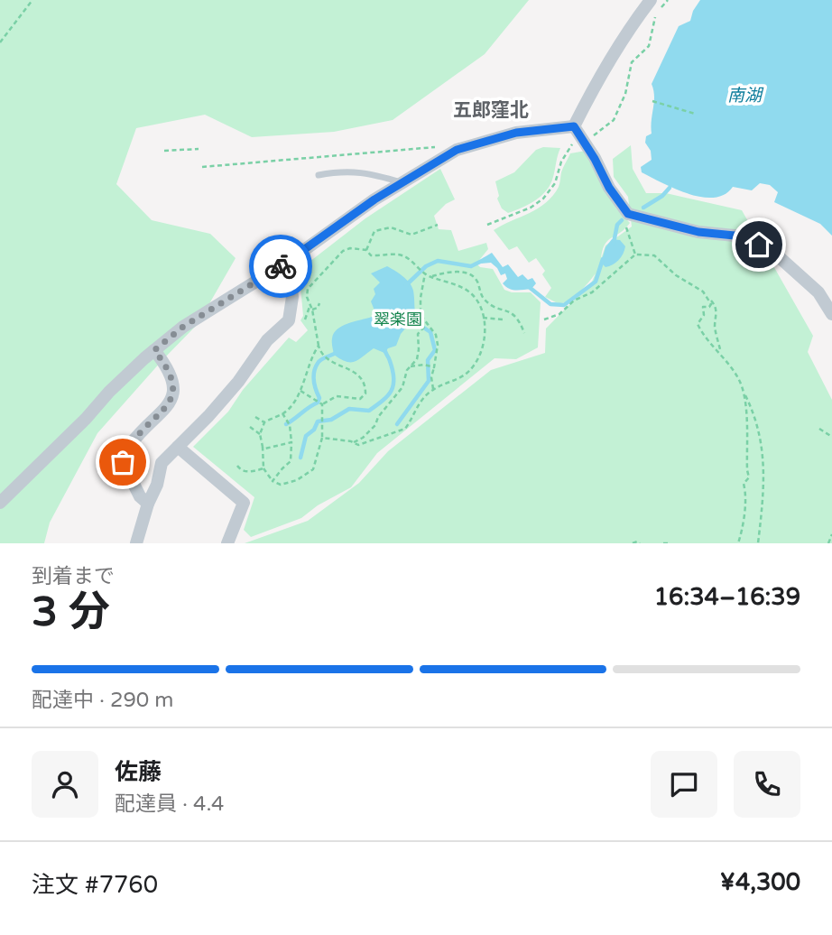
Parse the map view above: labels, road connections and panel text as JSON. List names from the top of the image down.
{
  "districts": ["五郎窪北"],
  "water": ["南湖"],
  "parks": ["翠楽園"],
  "page": {
    "heading": ["3 分", "到着まで", "16:34–16:39"],
    "panel": [
      "佐藤",
      "配達員 · 4.4",
      "注文 #7760",
      "¥4,300"
    ],
    "bar": "配達中 · 290 m"
  }
}
